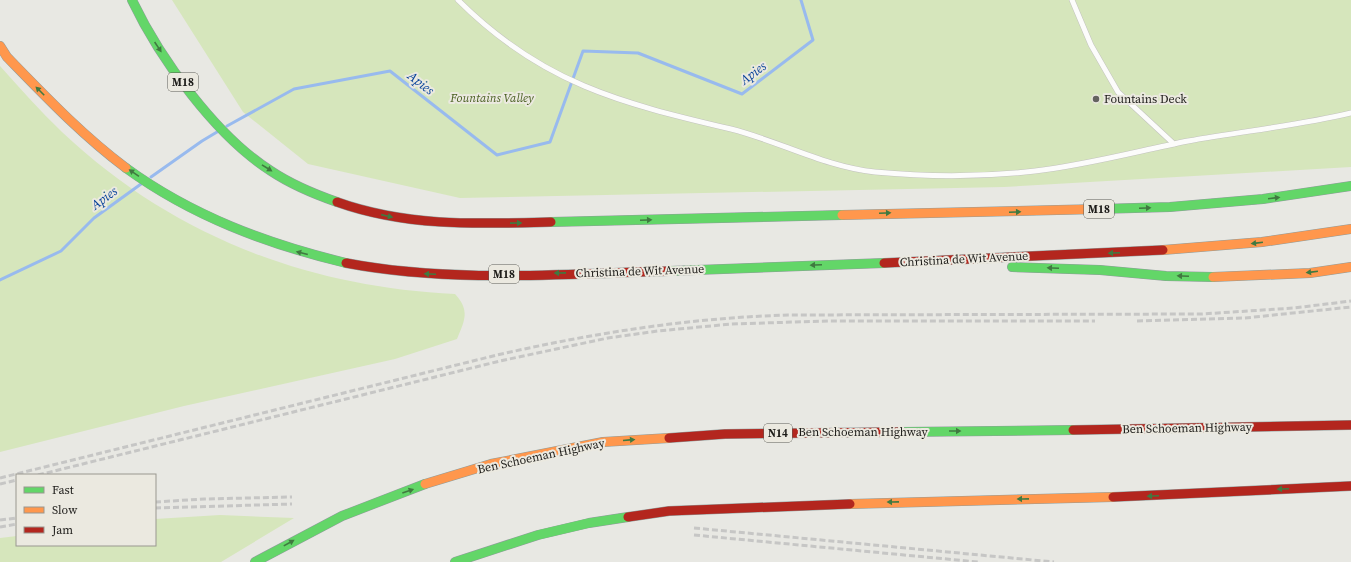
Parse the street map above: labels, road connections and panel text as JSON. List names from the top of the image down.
{
  "streets": {
    "main road": [
      "M18",
      "Christina de Wit Avenue",
      "Ben Schoeman Highway",
      "N14"
    ]
  },
  "water": ["Apies"],
  "parks": ["Fountains Valley"],
  "places": ["Fountains Deck"],
  "legend": ["Fast", "Slow", "Jam"]
}
